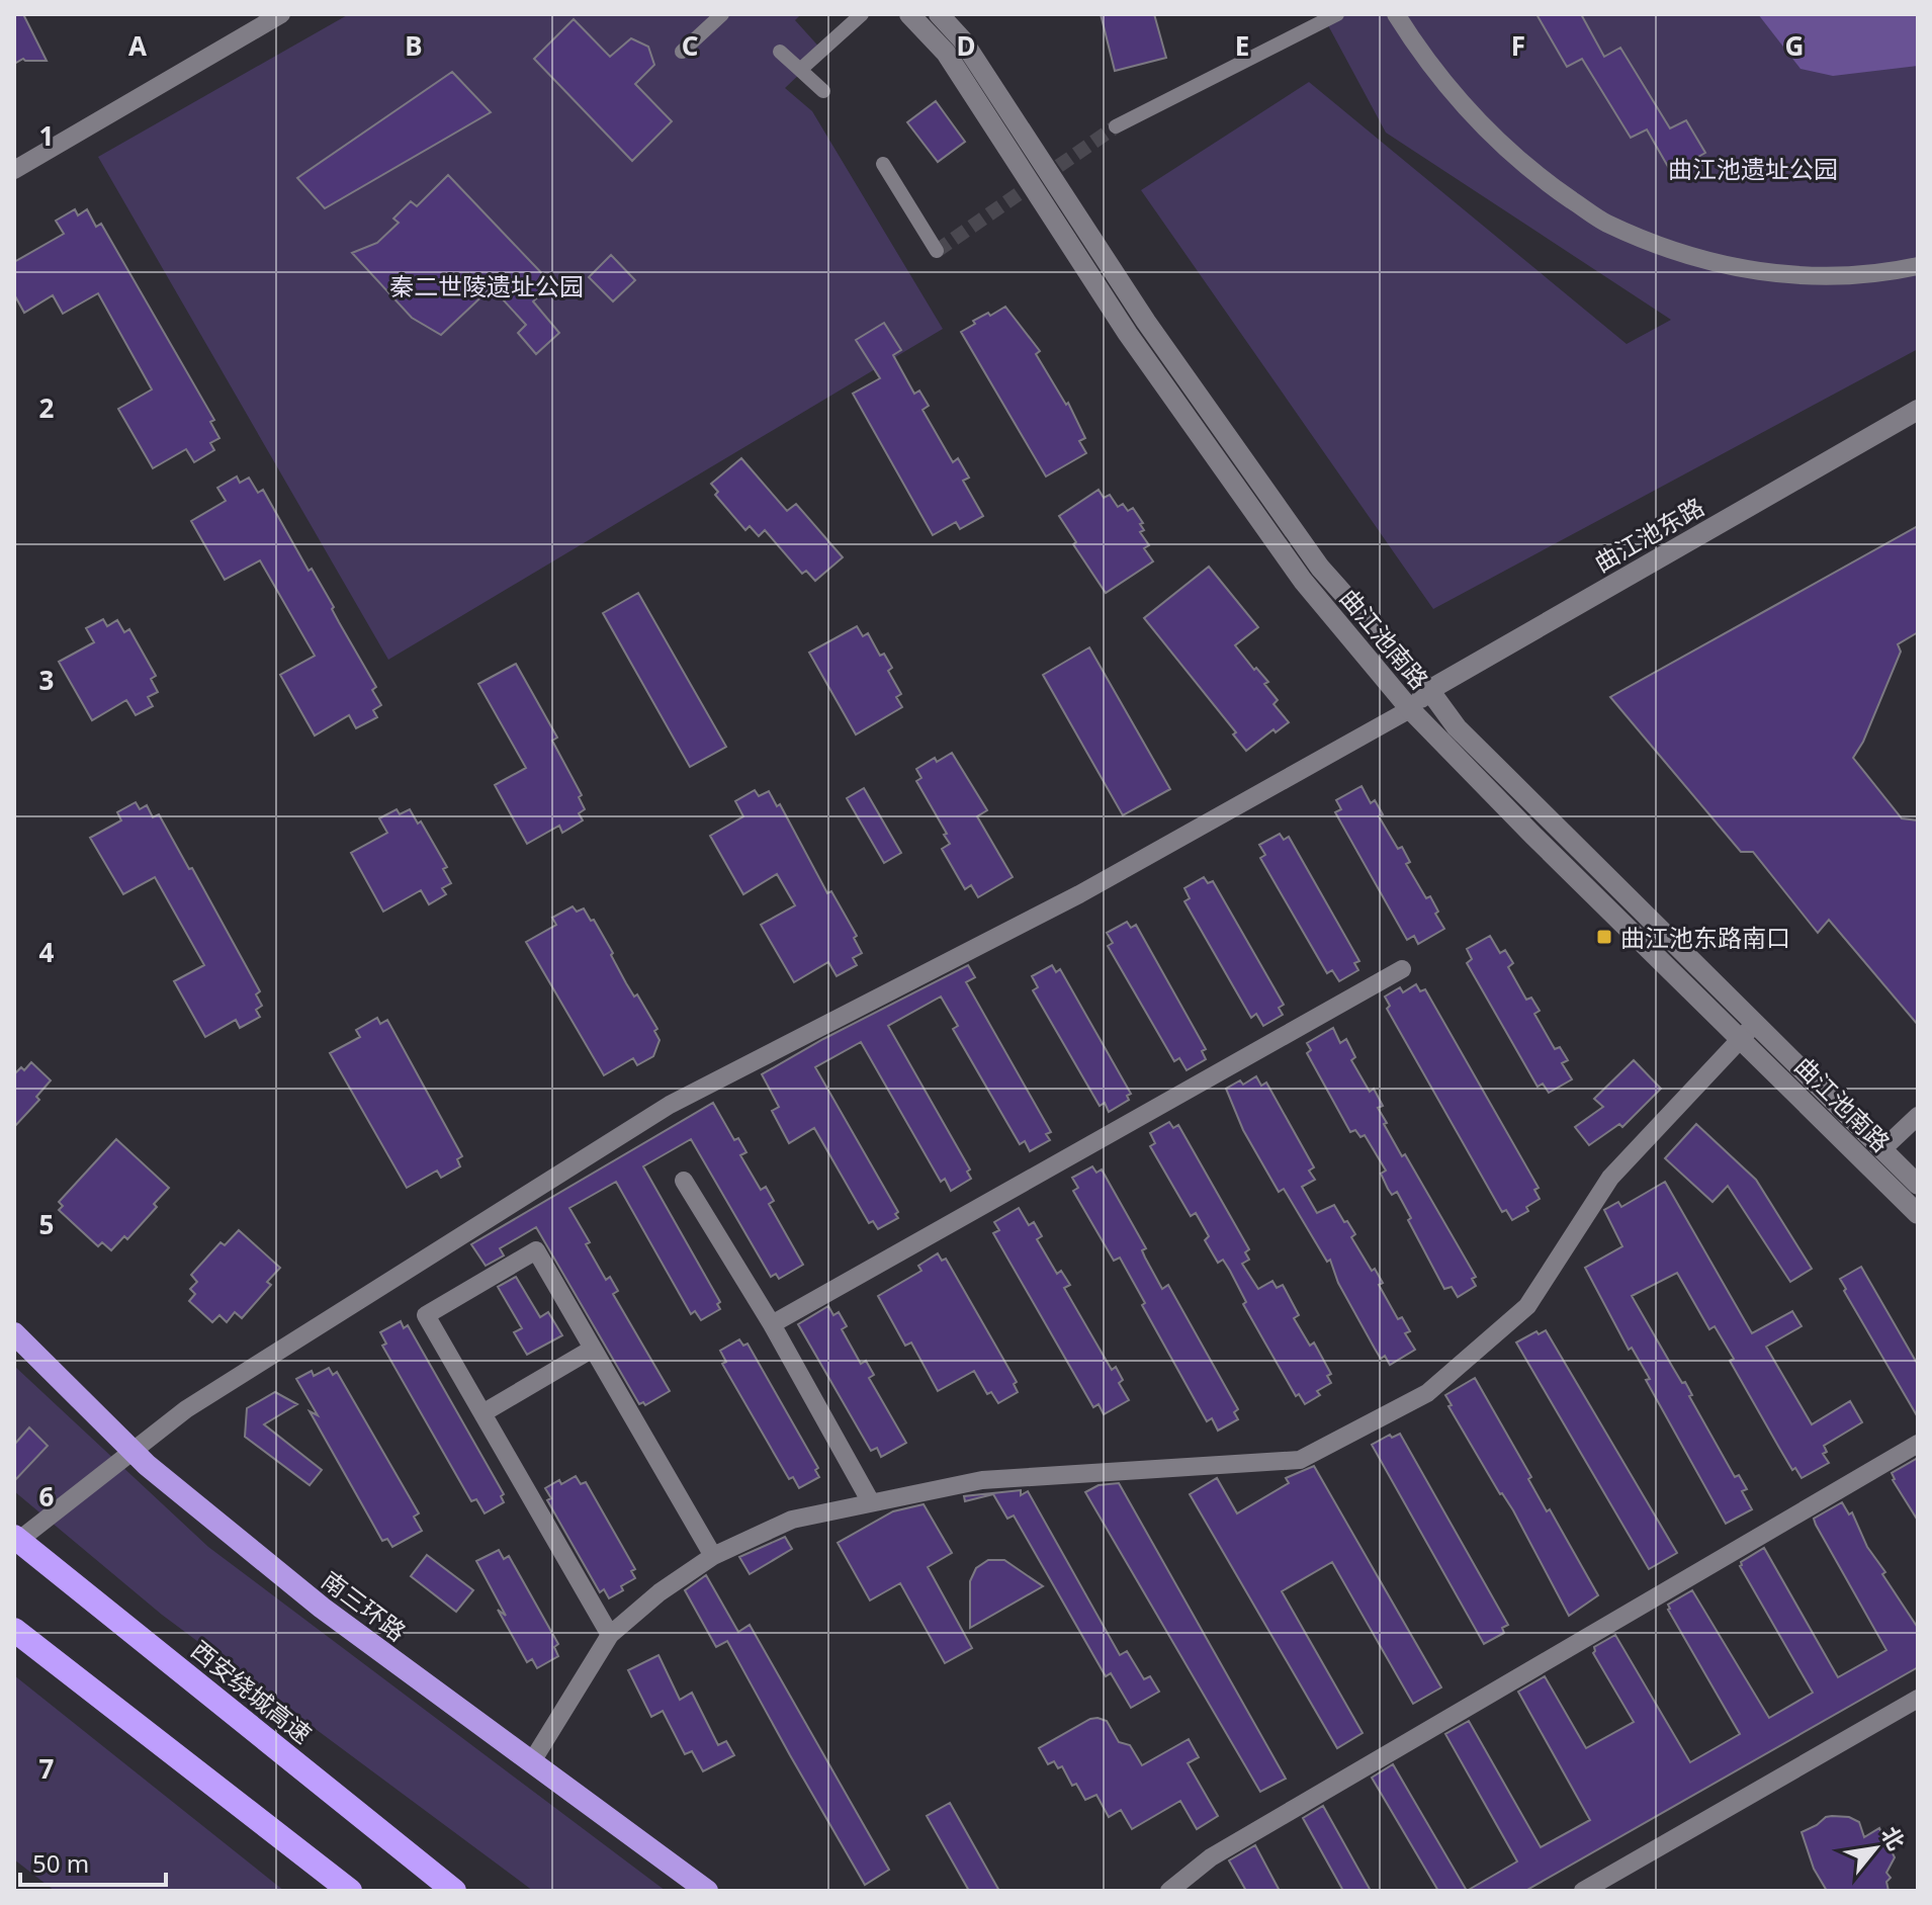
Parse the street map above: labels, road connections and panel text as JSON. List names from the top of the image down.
{
  "streets": {
    "highway": ["南三环路", "西安绕城高速"],
    "main road": ["曲江池东路", "曲江池南路"]
  },
  "crossings": [
    ["曲江池东路", "曲江池南路"]
  ],
  "parks": ["曲江池遗址公园", "秦二世陵遗址公园"],
  "places": {
    "transit": ["曲江池东路南口"]
  },
  "scale_bar": "50 m",
  "north": "top right",
  "grid": {
    "columns": [
      "A",
      "B",
      "C",
      "D",
      "E",
      "F",
      "G"
    ],
    "rows": [
      "1",
      "2",
      "3",
      "4",
      "5",
      "6",
      "7"
    ]
  }
}
